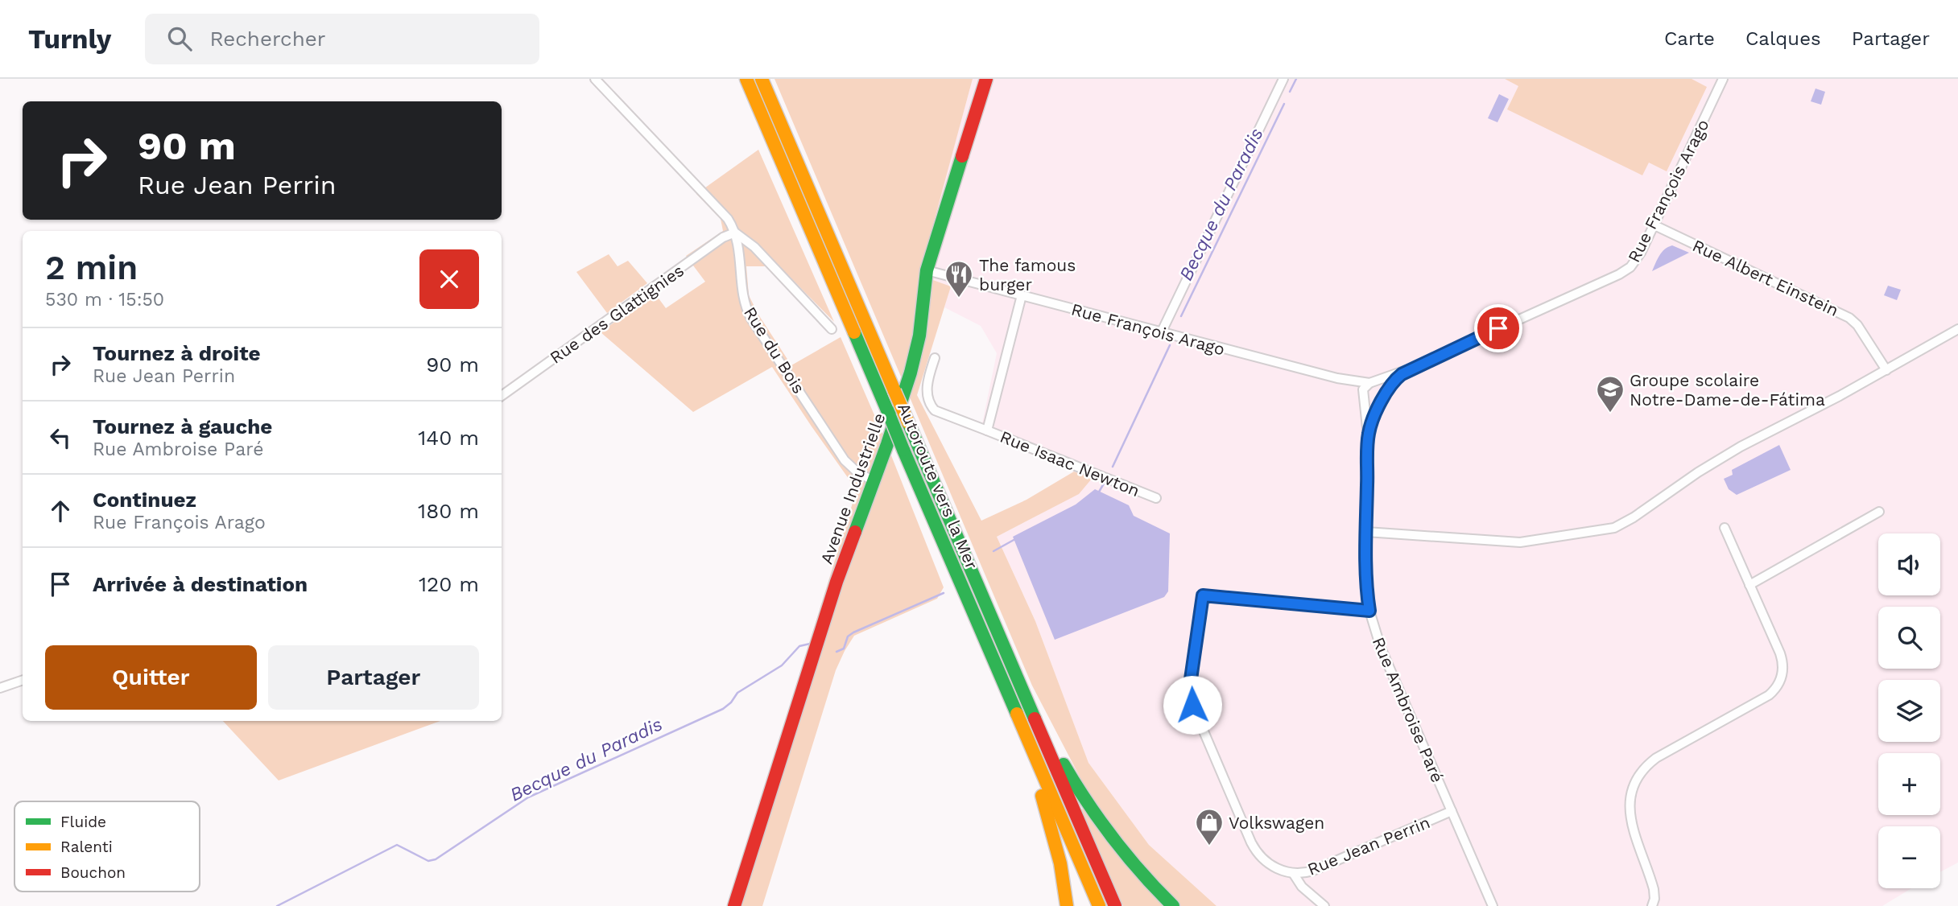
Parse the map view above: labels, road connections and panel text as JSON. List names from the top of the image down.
{
  "streets": {
    "main road": ["Autoroute vers la Mer", "Avenue Industrielle"],
    "street": [
      "Rue François Arago",
      "Rue Albert Einstein",
      "Rue des Glattignies",
      "Rue du Bois",
      "Rue Isaac Newton",
      "Rue Ambroise Paré",
      "Rue Jean Perrin"
    ]
  },
  "crossings": [
    ["Rue François Arago", "Rue Albert Einstein"],
    ["Rue François Arago", "Rue Isaac Newton"],
    ["Rue François Arago", "Avenue Industrielle"],
    ["Rue François Arago", "Rue Ambroise Paré"],
    ["Rue des Glattignies", "Rue du Bois"],
    ["Rue du Bois", "Avenue Industrielle"],
    ["Rue Ambroise Paré", "Rue Jean Perrin"]
  ],
  "water": ["Becque du Paradis"],
  "places": {
    "restaurant": ["The famous burger"],
    "school or university": ["Groupe scolaire Notre-Dame-de-Fátima"],
    "shop": ["Volkswagen"]
  },
  "legend": ["Fluide", "Ralenti", "Bouchon"],
  "page": {
    "header": "Turnly",
    "search": "Rechercher",
    "nav": ["Carte", "Calques", "Partager"],
    "turn": ["90 m", "Rue Jean Perrin"],
    "heading": ["2 min", "530 m · 15:50"],
    "list": [
      {
        "name": "Tournez à droite",
        "note": "Rue Jean Perrin",
        "value": "90 m"
      },
      {
        "name": "Tournez à gauche",
        "note": "Rue Ambroise Paré",
        "value": "140 m"
      },
      {
        "name": "Continuez",
        "note": "Rue François Arago",
        "value": "180 m"
      },
      {
        "name": "Arrivée à destination",
        "value": "120 m"
      }
    ],
    "map_buttons": ["+", "−"],
    "buttons": ["Quitter", "Partager"]
  }
}
